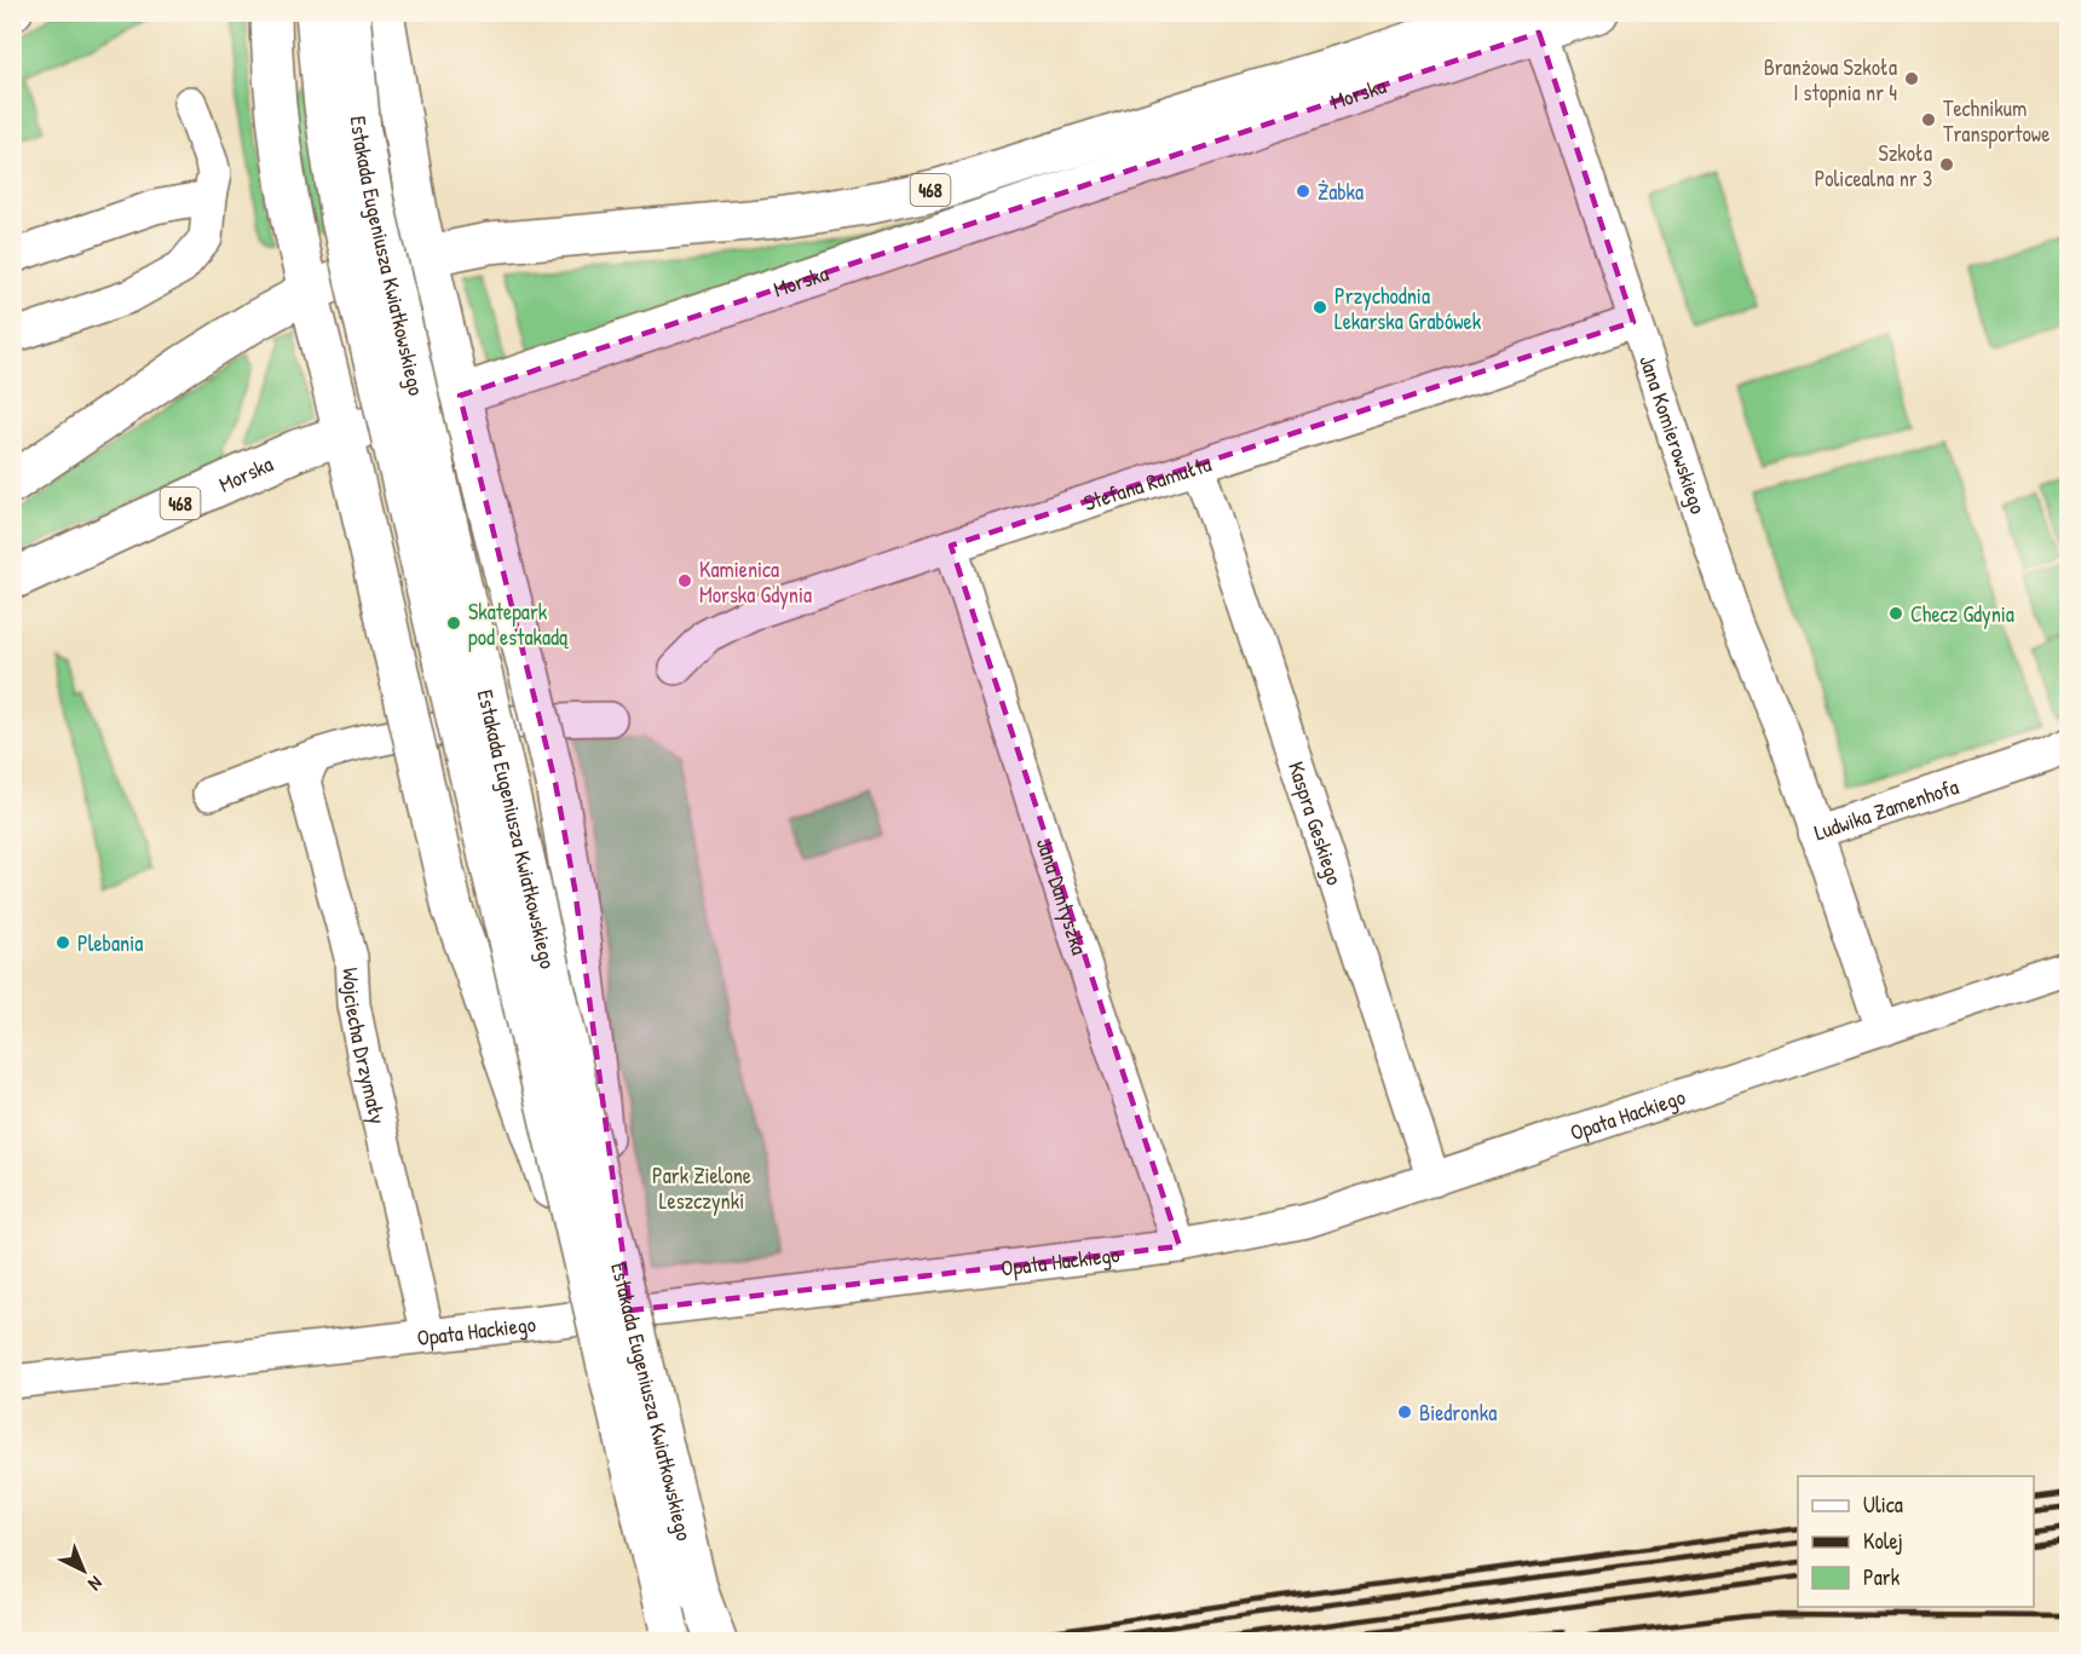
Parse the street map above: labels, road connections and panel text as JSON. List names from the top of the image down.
{
  "streets": {
    "main road": ["Morska", "468", "Estakada Eugeniusza Kwiatkowskiego"],
    "street": [
      "Jana Komierowskiego",
      "Stefana Ramułta",
      "Ludwika Zamenhofa",
      "Kaspra Geskiego",
      "Jana Dantyszka",
      "Wojciecha Drzymały",
      "Opata Hackiego"
    ]
  },
  "crossings": [
    ["Morska", "Jana Komierowskiego"],
    ["Jana Komierowskiego", "Stefana Ramułta"],
    ["Jana Komierowskiego", "Ludwika Zamenhofa"],
    ["Stefana Ramułta", "Kaspra Geskiego"],
    ["Stefana Ramułta", "Jana Dantyszka"],
    ["Ludwika Zamenhofa", "Opata Hackiego"],
    ["Kaspra Geskiego", "Opata Hackiego"],
    ["Jana Dantyszka", "Opata Hackiego"],
    ["Wojciecha Drzymały", "Opata Hackiego"]
  ],
  "parks": ["Park Zielone Leszczynki"],
  "places": [
    "Branżowa Szkoła I stopnia nr 4",
    "Technikum Transportowe",
    "Szkoła Policealna nr 3",
    "Żabka",
    "Przychodnia Lekarska Grabówek",
    "Kamienica Morska Gdynia",
    "Checz Gdynia",
    "Skatepark pod estakadą",
    "Plebania",
    "Biedronka"
  ],
  "legend": ["Ulica", "Kolej", "Park"],
  "north": "bottom right"
}
